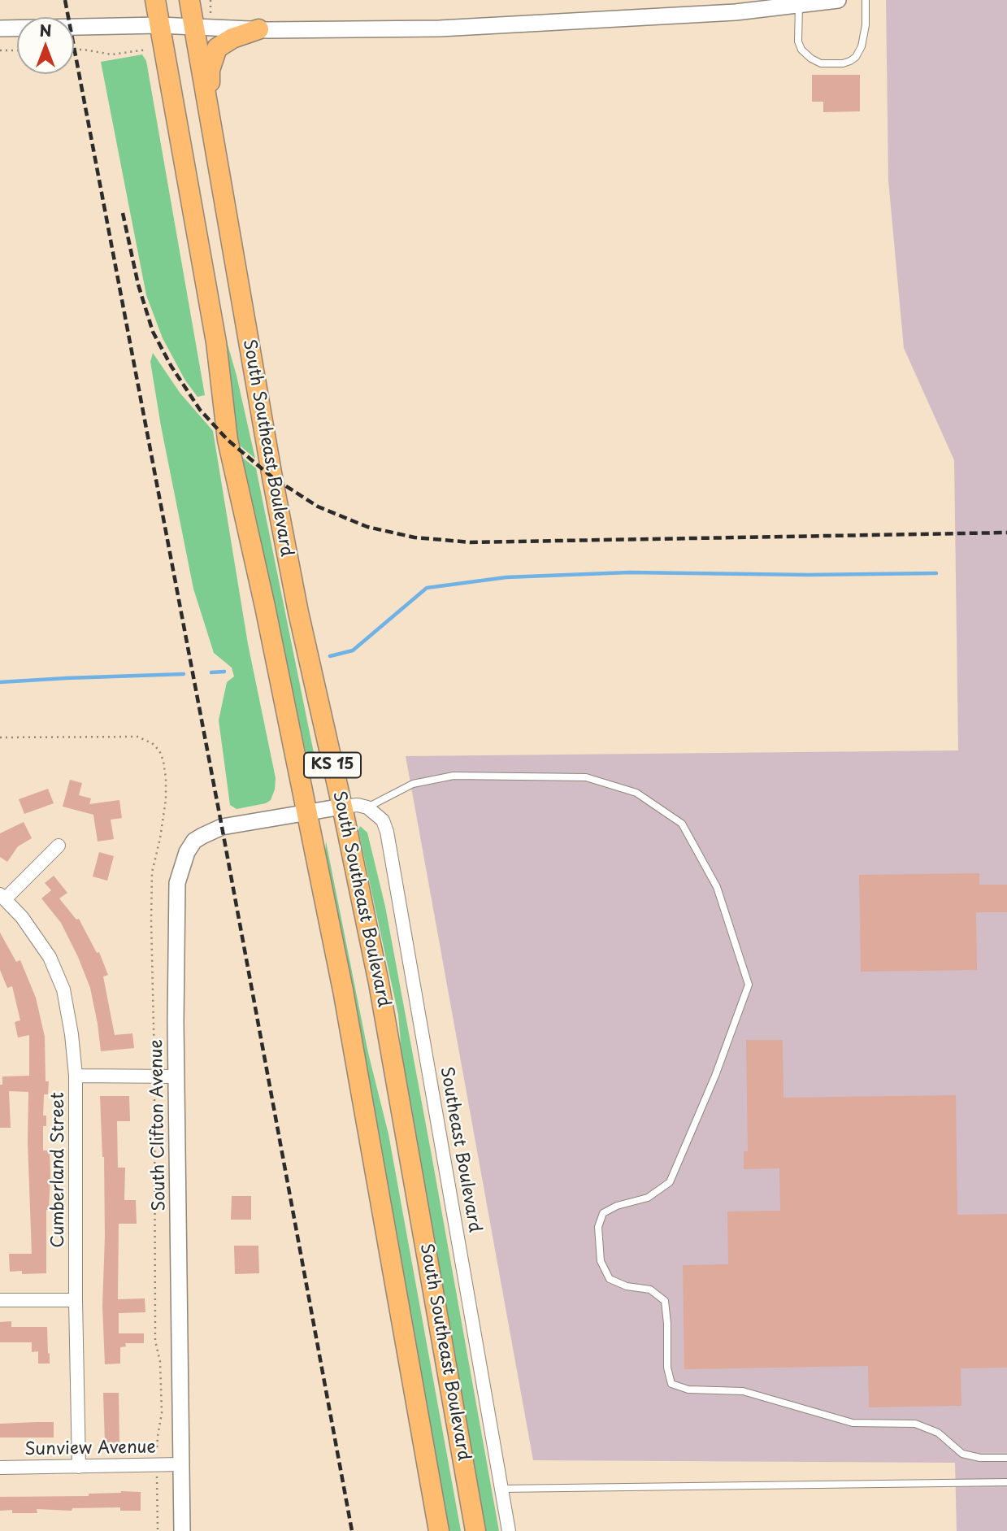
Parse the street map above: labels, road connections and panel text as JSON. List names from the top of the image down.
{
  "streets": {
    "main road": ["South Southeast Boulevard", "KS 15"],
    "street": [
      "South Clifton Avenue",
      "Southeast Boulevard",
      "Cumberland Street",
      "Sunview Avenue"
    ]
  },
  "crossings": [
    ["South Southeast Boulevard", "South Clifton Avenue"],
    ["South Clifton Avenue", "Sunview Avenue"],
    ["Cumberland Street", "Sunview Avenue"]
  ],
  "north": "top"
}
